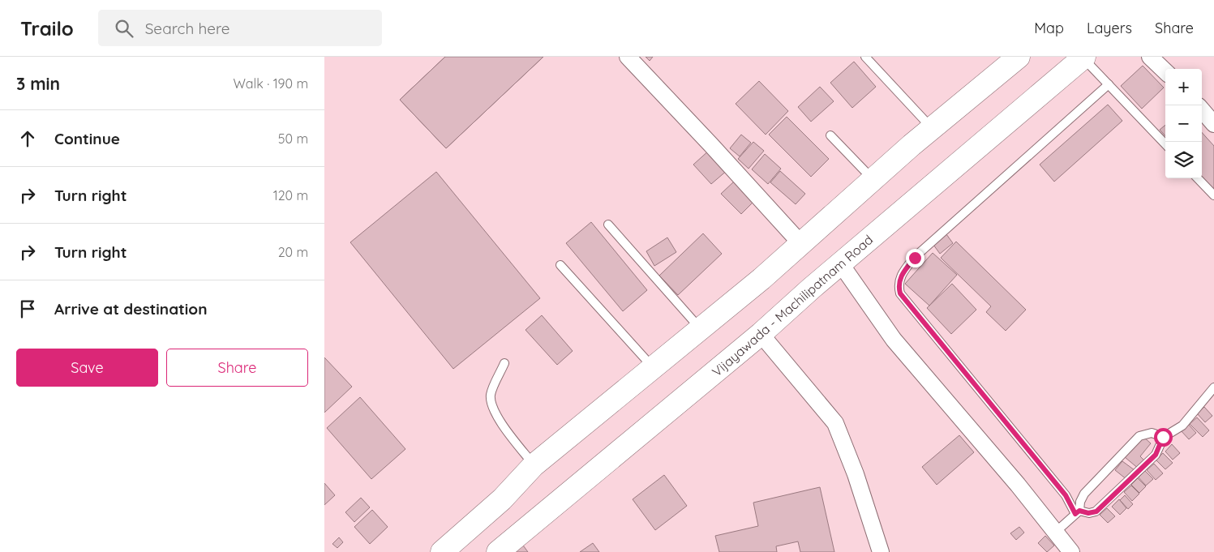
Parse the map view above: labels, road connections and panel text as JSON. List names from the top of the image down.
{
  "streets": {
    "highway": ["Vijayawada - Machilipatnam Road"]
  },
  "page": {
    "header": "Trailo",
    "search": "Search here",
    "nav": ["Map", "Layers", "Share"],
    "heading": ["3 min", "Walk · 190 m"],
    "map_buttons": ["+", "−"],
    "list": [
      ["Continue", "50 m"],
      ["Turn right", "120 m"],
      ["Turn right", "20 m"],
      "Arrive at destination"
    ],
    "buttons": ["Save", "Share"]
  }
}
